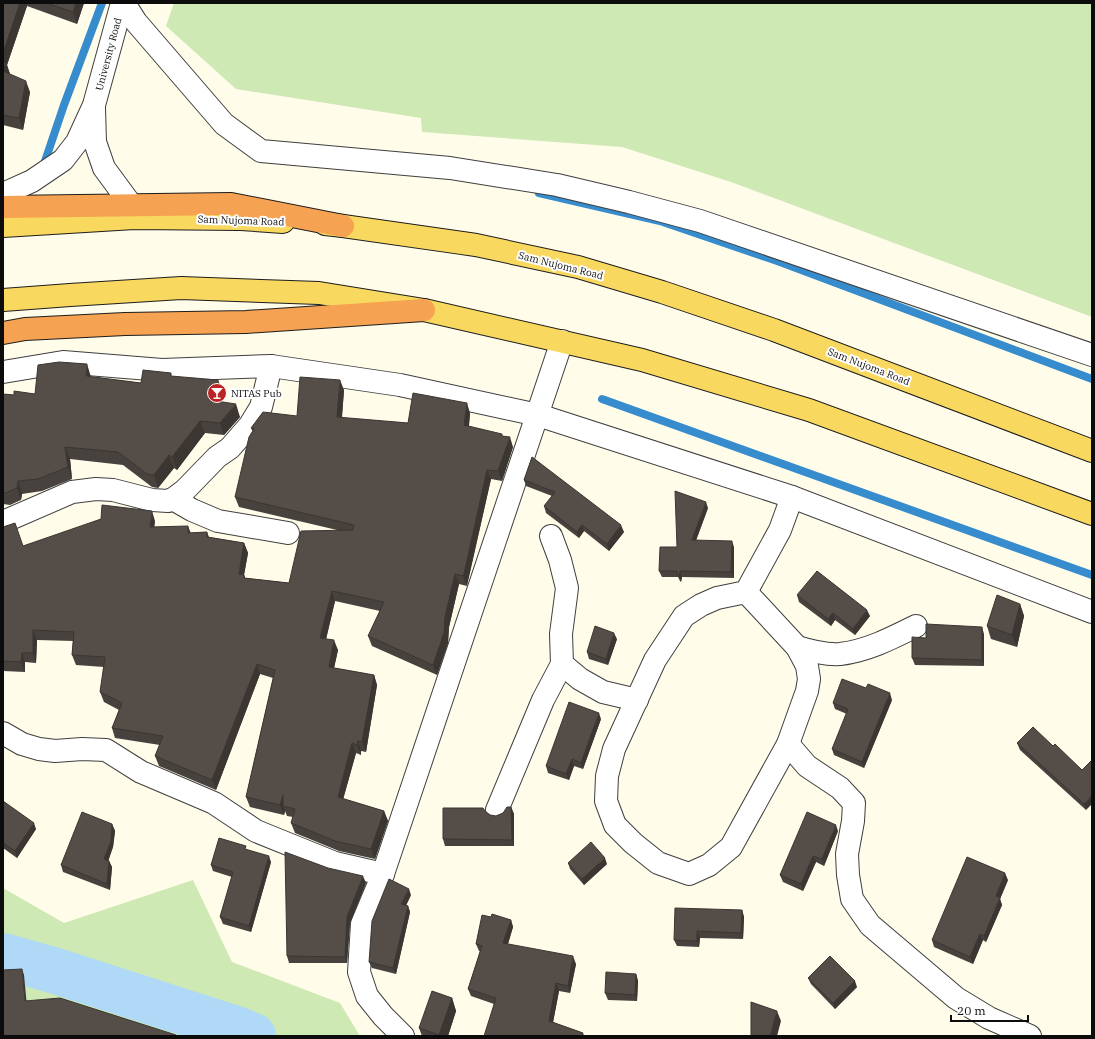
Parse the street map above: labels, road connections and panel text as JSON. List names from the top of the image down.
{
  "streets": {
    "main road": ["Sam Nujoma Road"],
    "street": ["University Road"]
  },
  "places": {
    "bar": ["NITAS Pub"]
  },
  "scale_bar": "20 m"
}
